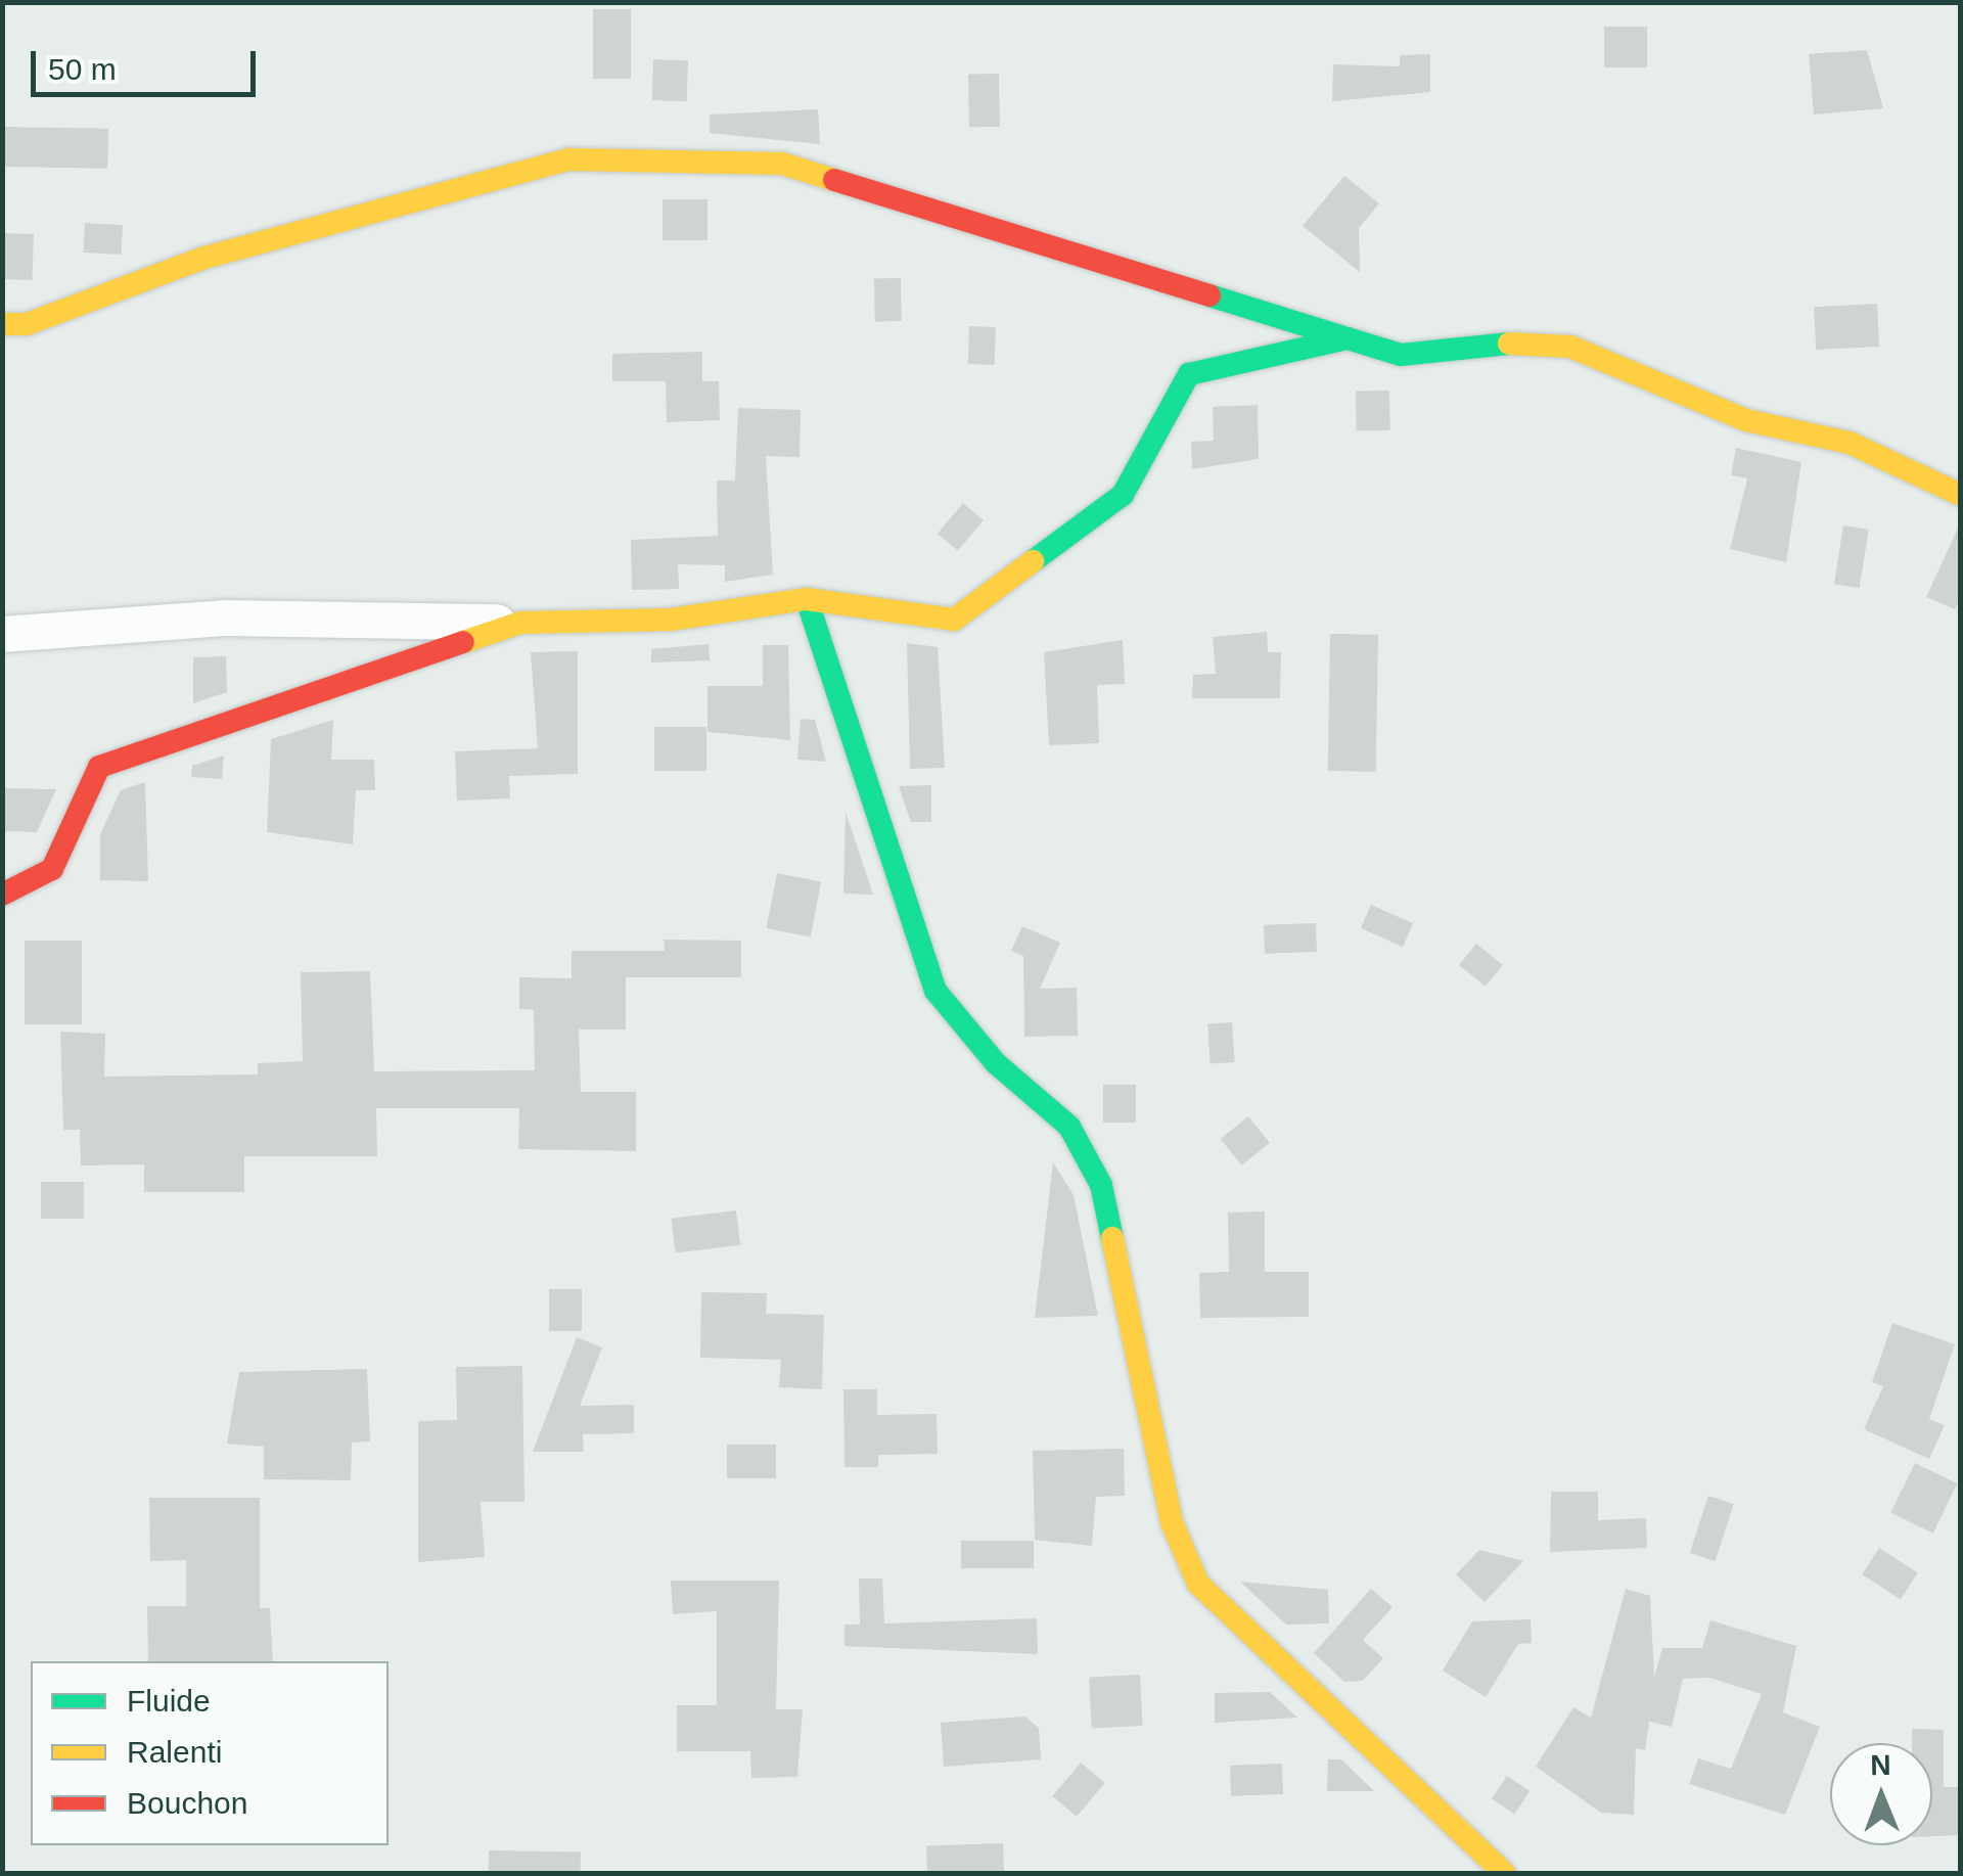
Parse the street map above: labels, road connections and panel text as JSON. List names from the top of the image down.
{
  "legend": ["Fluide", "Ralenti", "Bouchon"],
  "scale_bar": "50 m",
  "north": "top"
}
